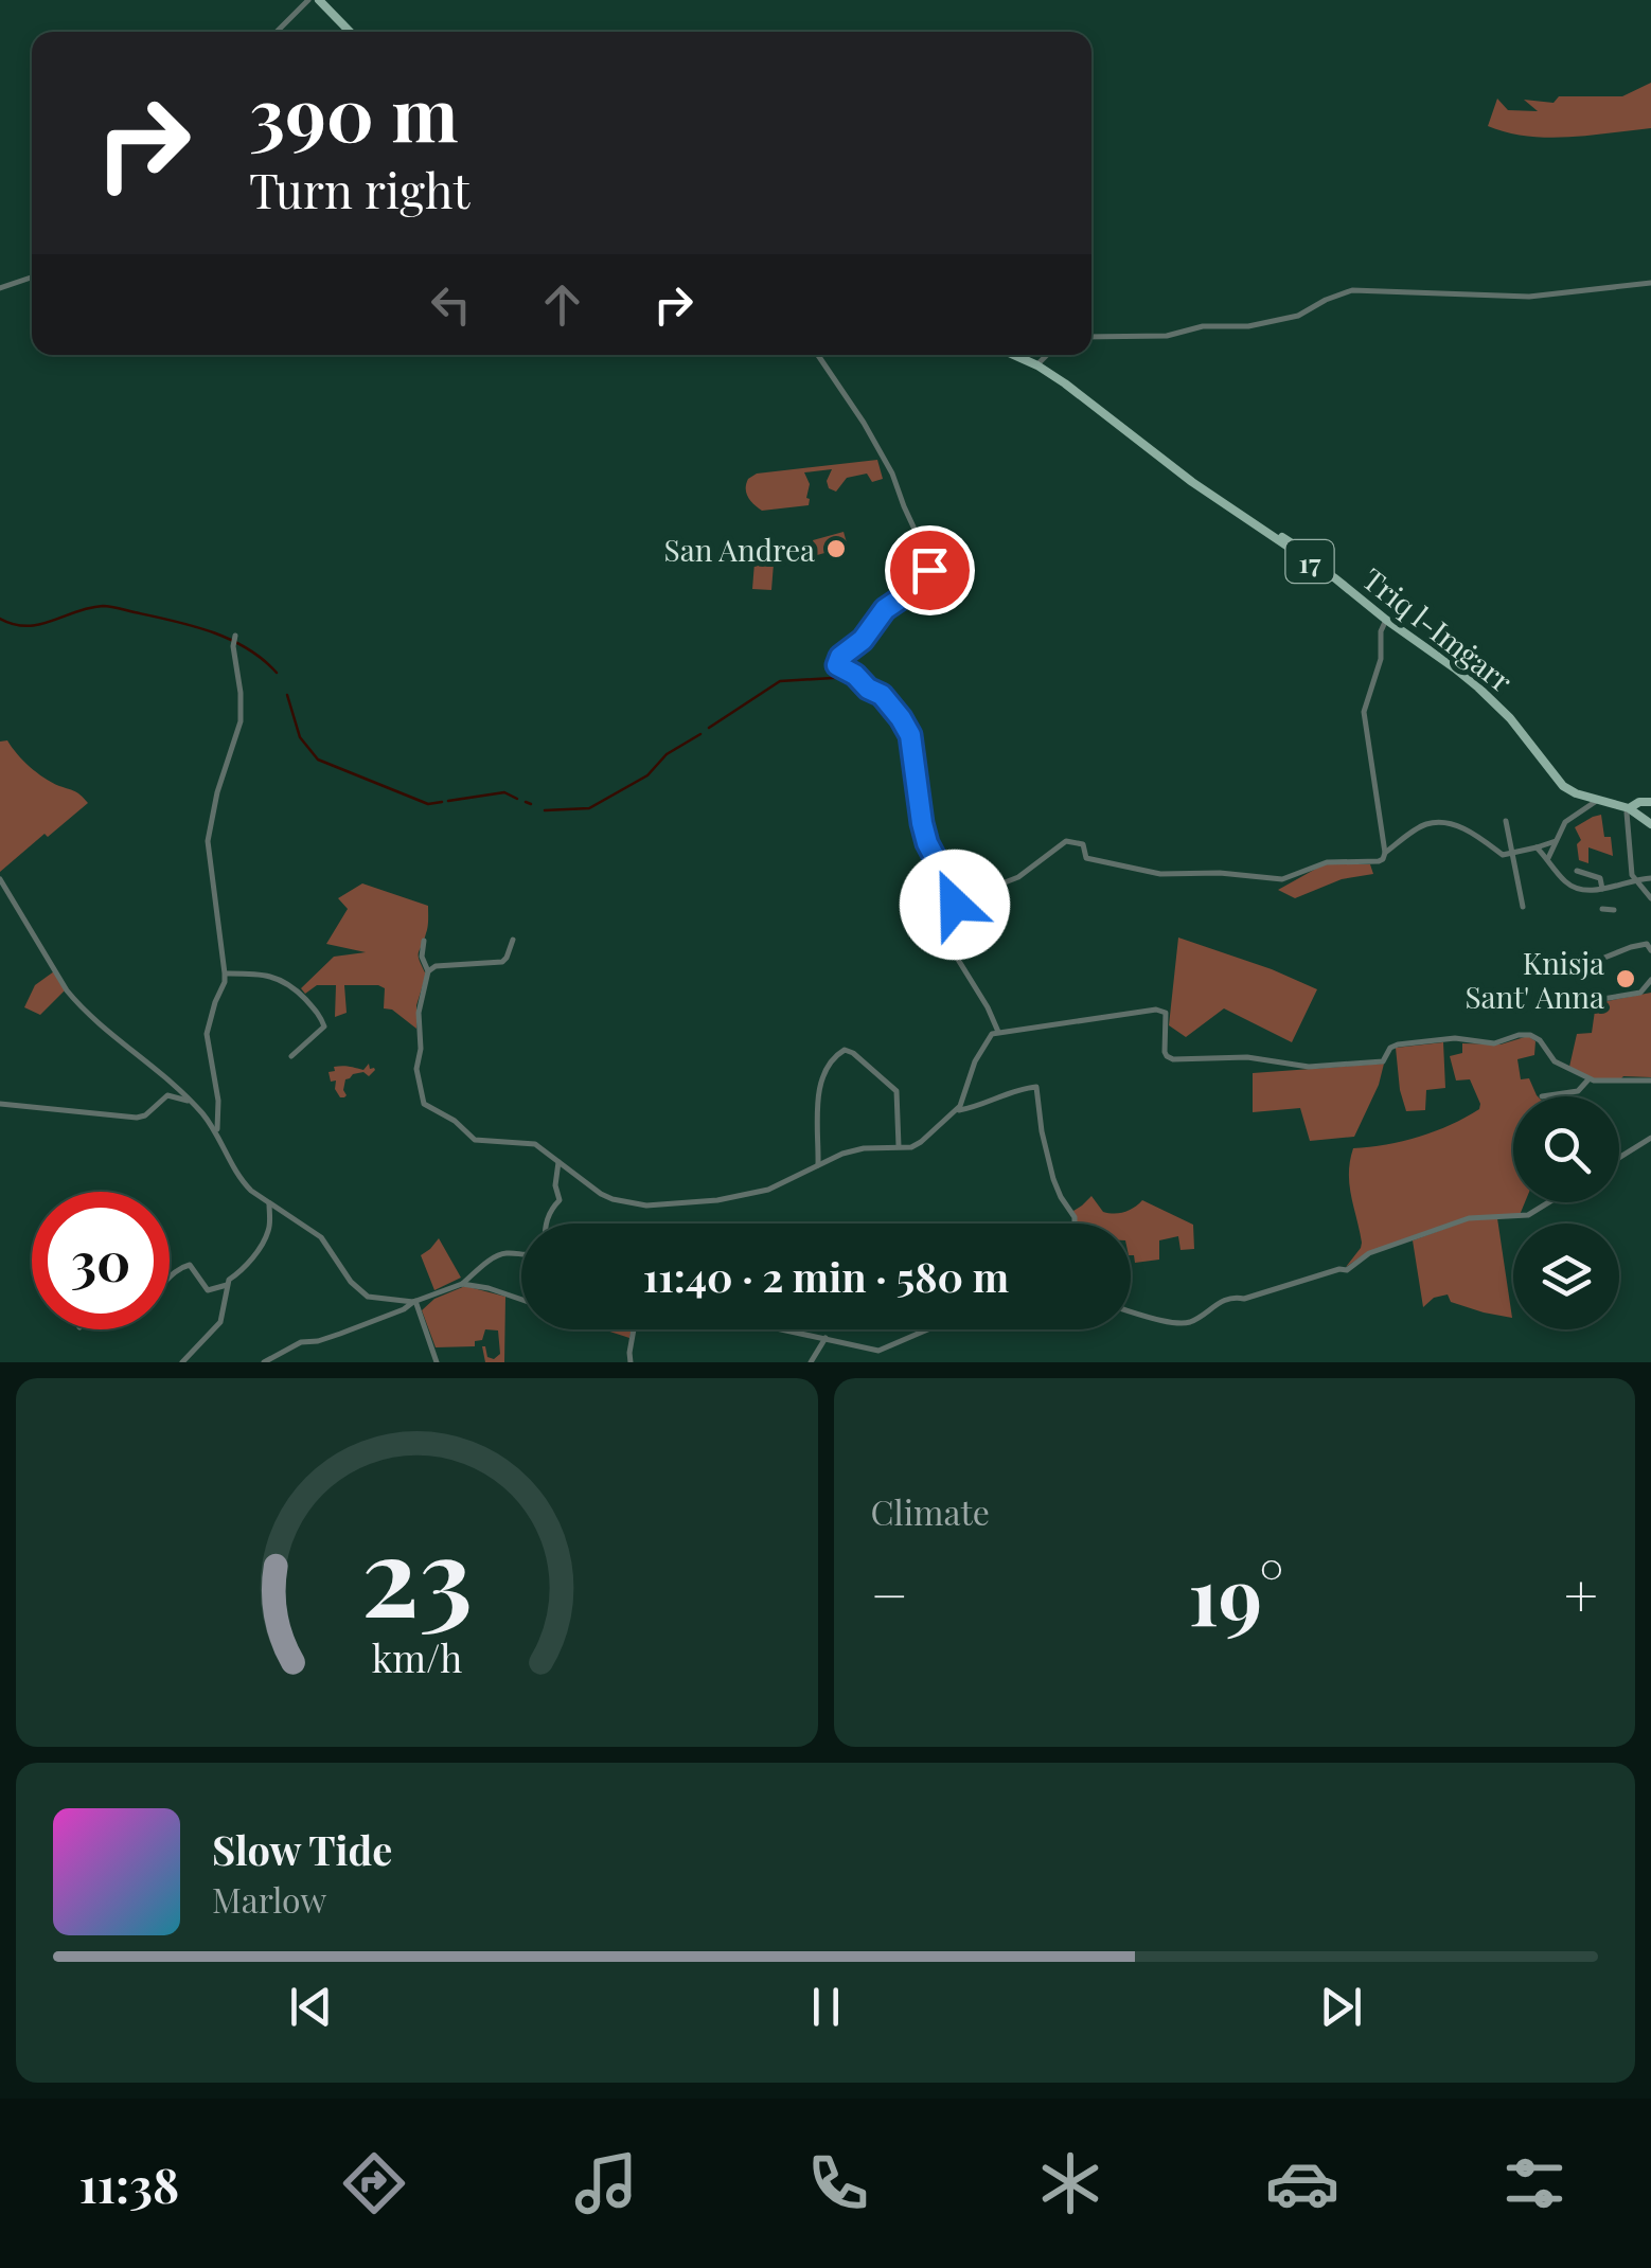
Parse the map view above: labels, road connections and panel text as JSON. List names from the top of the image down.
{
  "streets": {
    "main road": ["17", "Triq l-Imġarr"]
  },
  "places": ["San Andrea", "Knisja Sant' Anna"],
  "page": {
    "turn": ["390 m", "Turn right"],
    "limit": "30",
    "trip": "11:40 · 2 min · 580 m",
    "tile": "Climate",
    "heat": ["−", "19°", "+"],
    "song": ["Slow Tide", "Marlow"],
    "tabs": "11:38",
    "gauge": ["23", "km/h"]
  }
}
